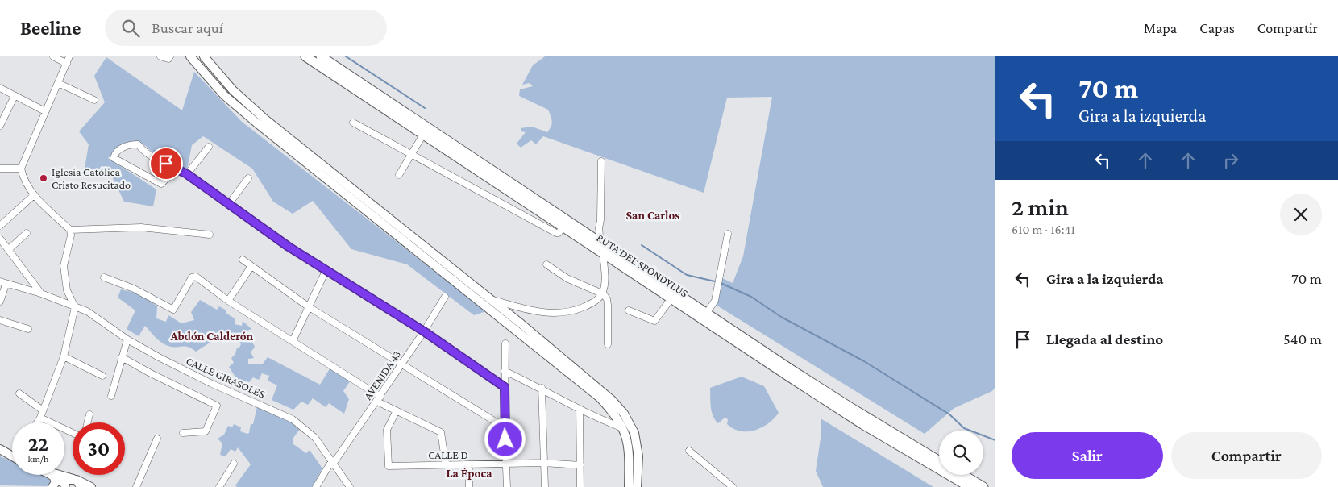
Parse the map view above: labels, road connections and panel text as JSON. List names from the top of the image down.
{
  "streets": {
    "highway": ["RUTA DEL SPÓNDYLUS"],
    "street": ["AVENIDA 43", "CALLE GIRASOLES", "CALLE D"]
  },
  "crossings": [
    ["AVENIDA 43", "CALLE GIRASOLES"]
  ],
  "districts": ["San Carlos", "Abdón Calderón", "La Época"],
  "places": ["Iglesia Católica Cristo Resucitado"],
  "page": {
    "header": "Beeline",
    "search": "Buscar aquí",
    "nav": ["Mapa", "Capas", "Compartir"],
    "turn": ["70 m", "Gira a la izquierda"],
    "heading": ["2 min", "610 m · 16:41"],
    "list": [
      {
        "name": "Gira a la izquierda",
        "value": "70 m"
      },
      {
        "name": "Llegada al destino",
        "value": "540 m"
      }
    ],
    "speed": "22 km/h",
    "limit": "30",
    "buttons": ["Salir", "Compartir"]
  }
}
